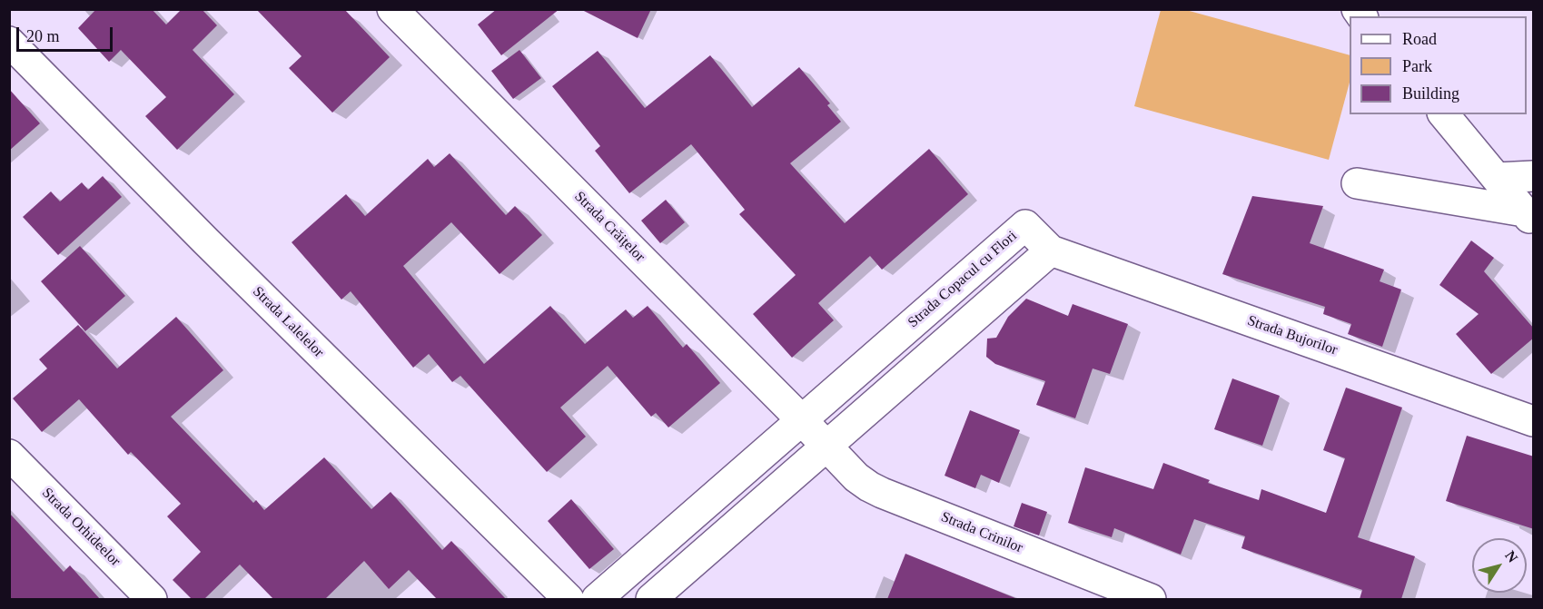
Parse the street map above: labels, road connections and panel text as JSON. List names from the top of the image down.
{
  "streets": {
    "street": [
      "Strada Crăițelor",
      "Strada Copacul cu Flori",
      "Strada Lalelelor",
      "Strada Bujorilor",
      "Strada Orhideelor",
      "Strada Crinilor"
    ]
  },
  "crossings": [
    ["Strada Crăițelor", "Strada Copacul cu Flori"],
    ["Strada Crăițelor", "Strada Crinilor"],
    ["Strada Copacul cu Flori", "Strada Bujorilor"]
  ],
  "legend": ["Road", "Park", "Building"],
  "scale_bar": "20 m",
  "north": "top right"
}
